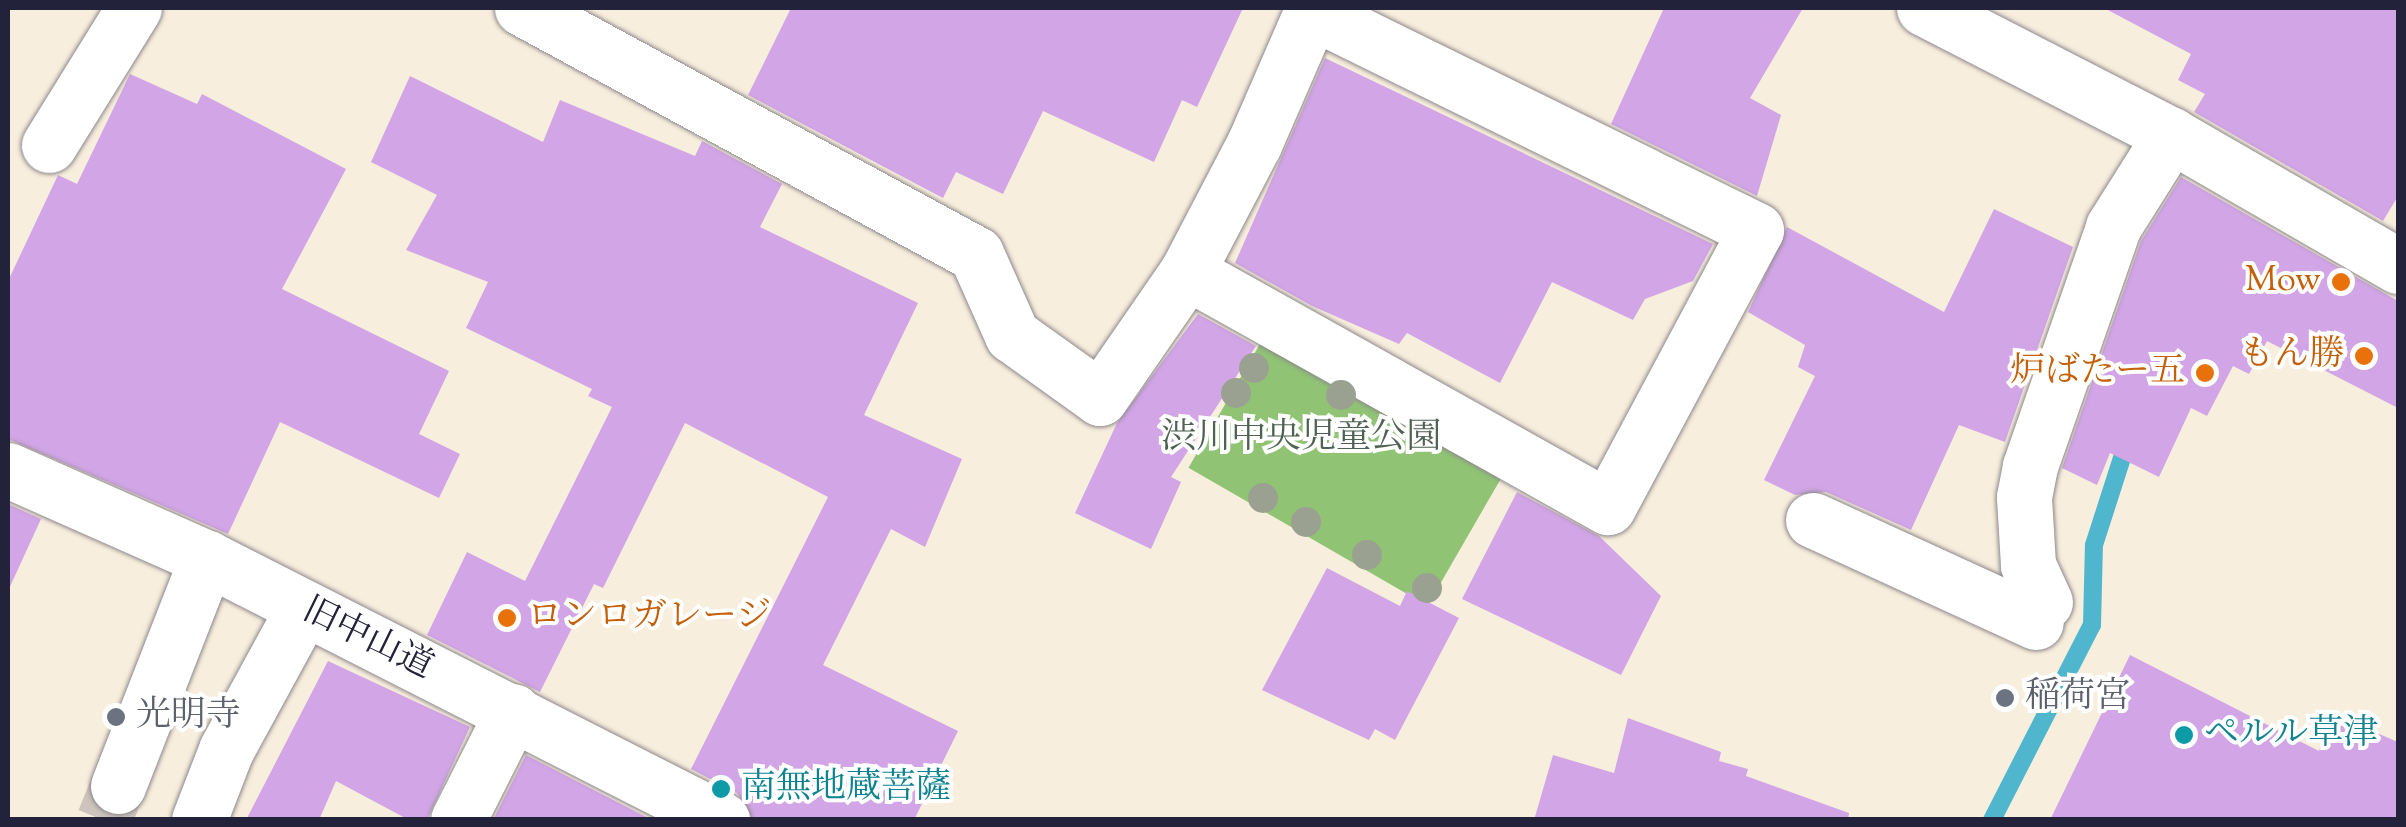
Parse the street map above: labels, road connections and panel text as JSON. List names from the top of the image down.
{
  "streets": {
    "street": ["旧中山道"]
  },
  "parks": ["渋川中央児童公園"],
  "places": [
    "Mow",
    "もん勝",
    "炉ばたー五",
    "ロンロガレージ",
    "稲荷宮",
    "光明寺",
    "ペルル草津",
    "南無地蔵菩薩"
  ]
}
